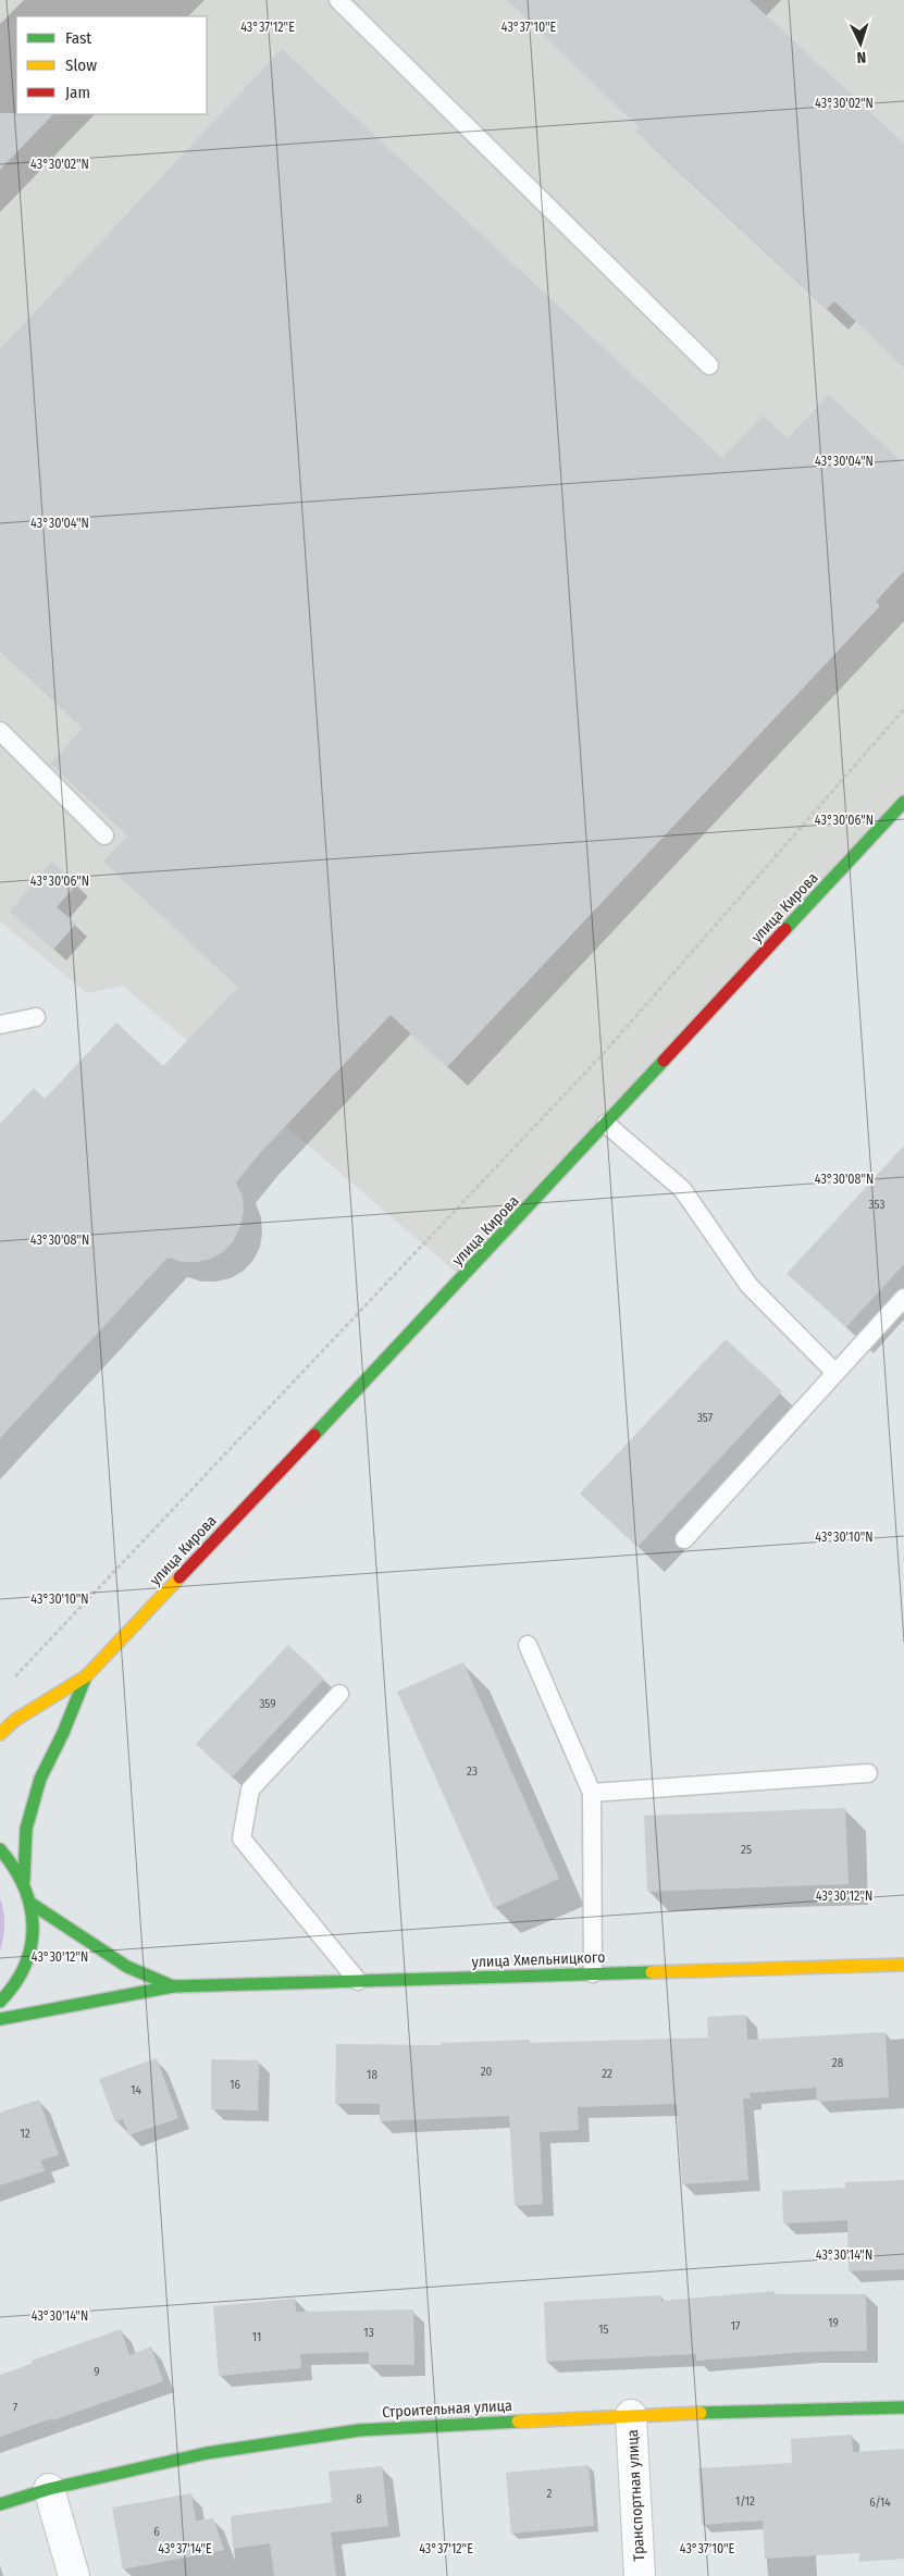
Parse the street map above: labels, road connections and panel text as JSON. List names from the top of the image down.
{
  "streets": {
    "street": [
      "улица Кирова",
      "улица Хмельницкого",
      "Строительная улица",
      "Транспортная улица"
    ]
  },
  "crossings": [
    ["Строительная улица", "Транспортная улица"]
  ],
  "house_numbers": [
    "353",
    "357",
    "359",
    "23",
    "25",
    "28",
    "20",
    "22",
    "18",
    "16",
    "14",
    "12",
    "19",
    "17",
    "15",
    "13",
    "11",
    "9",
    "7",
    "2",
    "8",
    "1/12",
    "6/14",
    "6"
  ],
  "legend": ["Fast", "Slow", "Jam"],
  "north": "bottom",
  "coordinates": [
    "43°37'12\"E",
    "43°37'10\"E",
    "43°30'02\"N",
    "43°30'04\"N",
    "43°30'06\"N",
    "43°30'08\"N",
    "43°30'10\"N",
    "43°30'12\"N",
    "43°30'14\"N",
    "43°37'14\"E"
  ]
}
